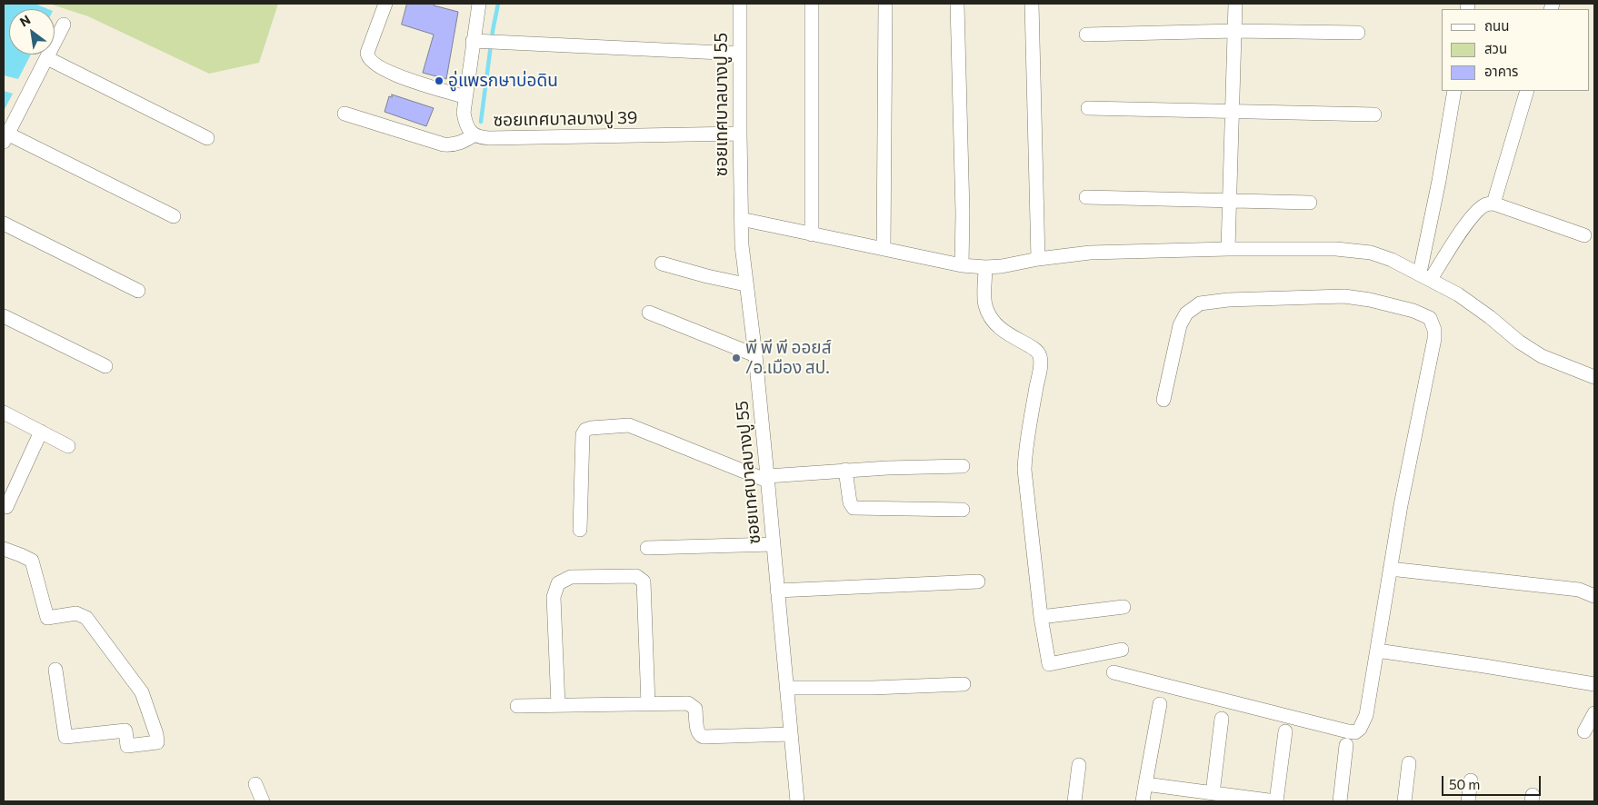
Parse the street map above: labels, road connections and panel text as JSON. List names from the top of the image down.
{
  "streets": {
    "street": ["ซอยเทศบาลบางปู 55", "ซอยเทศบาลบางปู 39"]
  },
  "crossings": [
    ["ซอยเทศบาลบางปู 55", "ซอยเทศบาลบางปู 39"]
  ],
  "places": ["อู่แพรกษาบ่อดิน", "พี พี พี ออยส์ /อ.เมือง สป."],
  "legend": ["ถนน", "สวน", "อาคาร"],
  "scale_bar": "50 m",
  "north": "top left"
}
